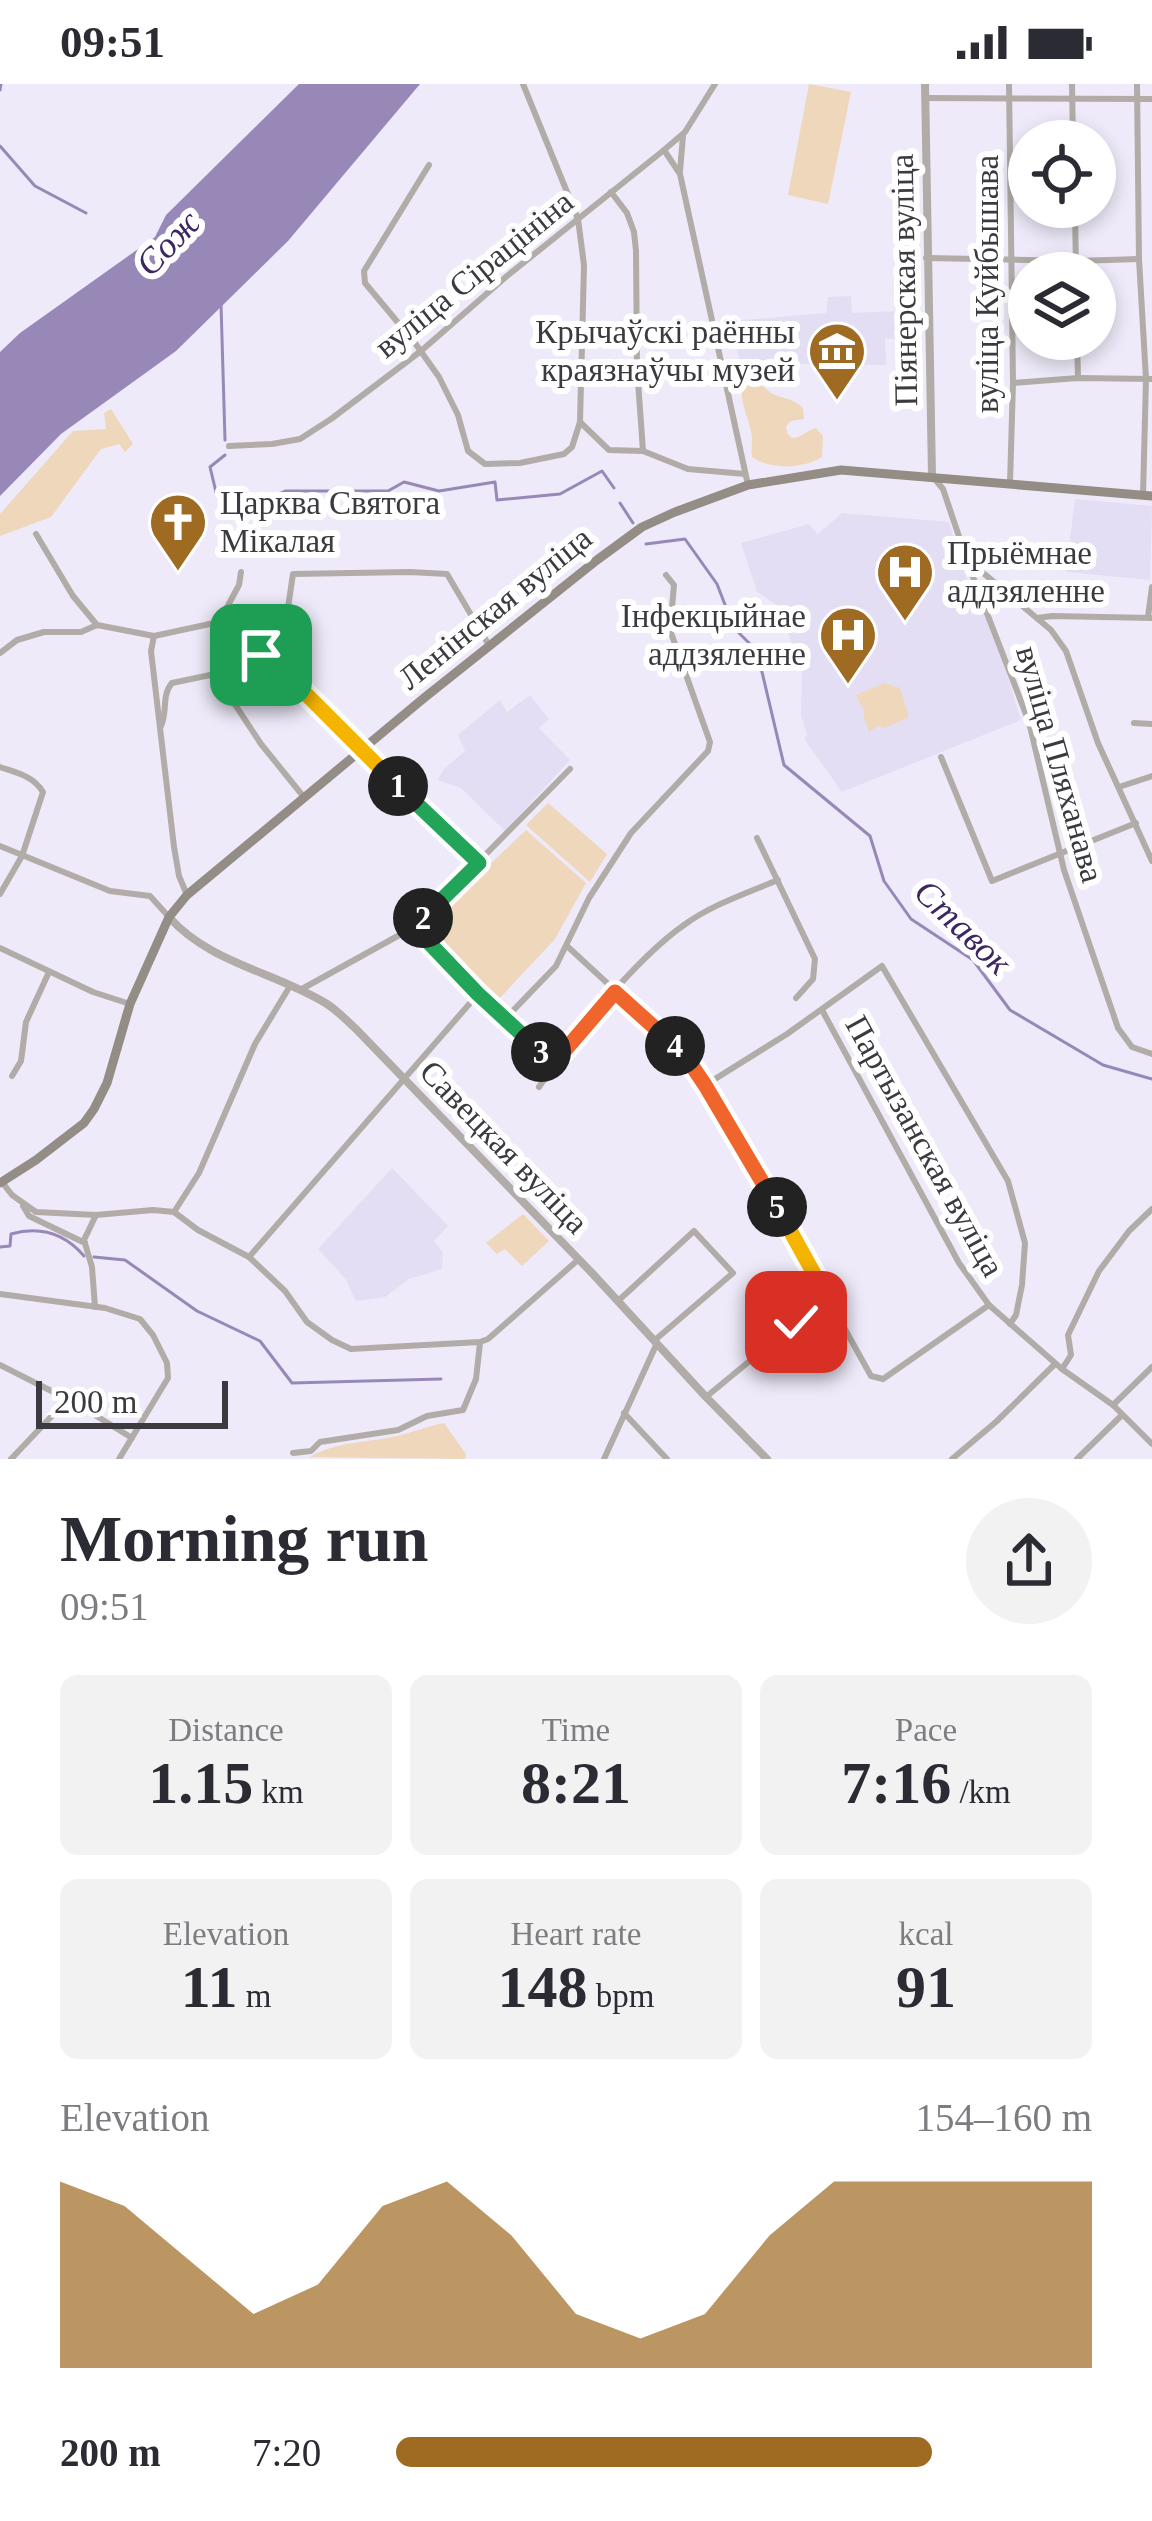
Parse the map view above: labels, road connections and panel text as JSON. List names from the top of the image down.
{
  "streets": {
    "main road": ["Ленінская вуліца"],
    "street": [
      "вуліца Сірацініна",
      "Піянерская вуліца",
      "вуліца Куйбышава",
      "вуліца Пляханава",
      "Партызанская вуліца",
      "Савецкая вуліца"
    ]
  },
  "crossings": [
    ["Піянерская вуліца", "Ленінская вуліца"],
    ["Піянерская вуліца", "вуліца Пляханава"],
    ["вуліца Куйбышава", "Ленінская вуліца"],
    ["Ленінская вуліца", "вуліца Пляханава"],
    ["Ленінская вуліца", "Савецкая вуліца"]
  ],
  "water": ["Сож", "Ставок"],
  "places": {
    "museum": ["Крычаўскі раённы краязнаўчы музей"],
    "church": ["Царква Святога Мікалая"],
    "hospital": ["Прыёмнае аддзяленне", "Інфекцыйнае аддзяленне"]
  },
  "scale_bar": "200 m",
  "page": {
    "status": "09:51",
    "pins": [
      "1",
      "2",
      "4",
      "3",
      "5"
    ],
    "scale": "200 m",
    "heading": ["Morning run", "09:51"],
    "stats": [
      ["Distance", "1.15 km"],
      ["Time", "8:21"],
      ["Pace", "7:16 /km"],
      ["Elevation", "11 m"],
      ["Heart rate", "148 bpm"],
      ["kcal", "91"]
    ],
    "chart": ["Elevation", "154–160 m"],
    "list": [
      {
        "name": "200 m",
        "note": "7:20"
      }
    ]
  }
}
